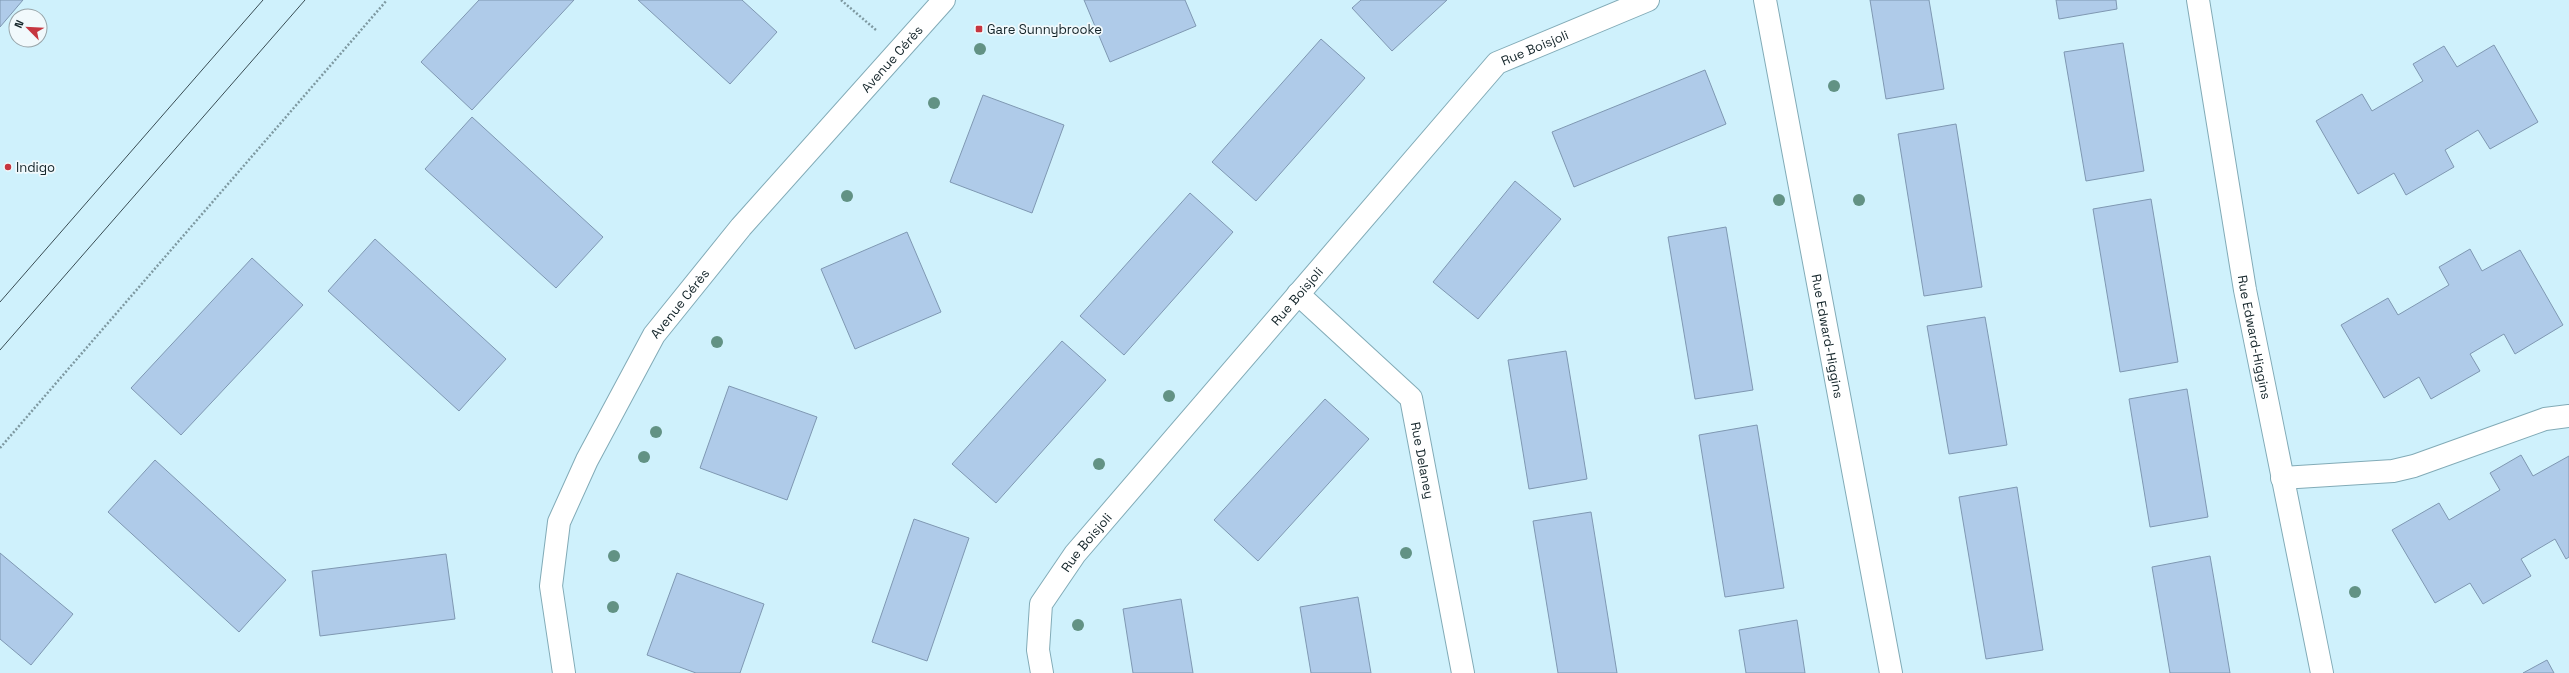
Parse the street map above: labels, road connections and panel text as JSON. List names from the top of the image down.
{
  "streets": {
    "street": [
      "Rue Boisjoli",
      "Avenue Cérès",
      "Rue Edward-Higgins",
      "Rue Delaney"
    ]
  },
  "crossings": [
    ["Rue Boisjoli", "Rue Delaney"]
  ],
  "places": {
    "transit": ["Gare Sunnybrooke"],
    "other": ["Indigo"]
  },
  "north": "top left"
}
